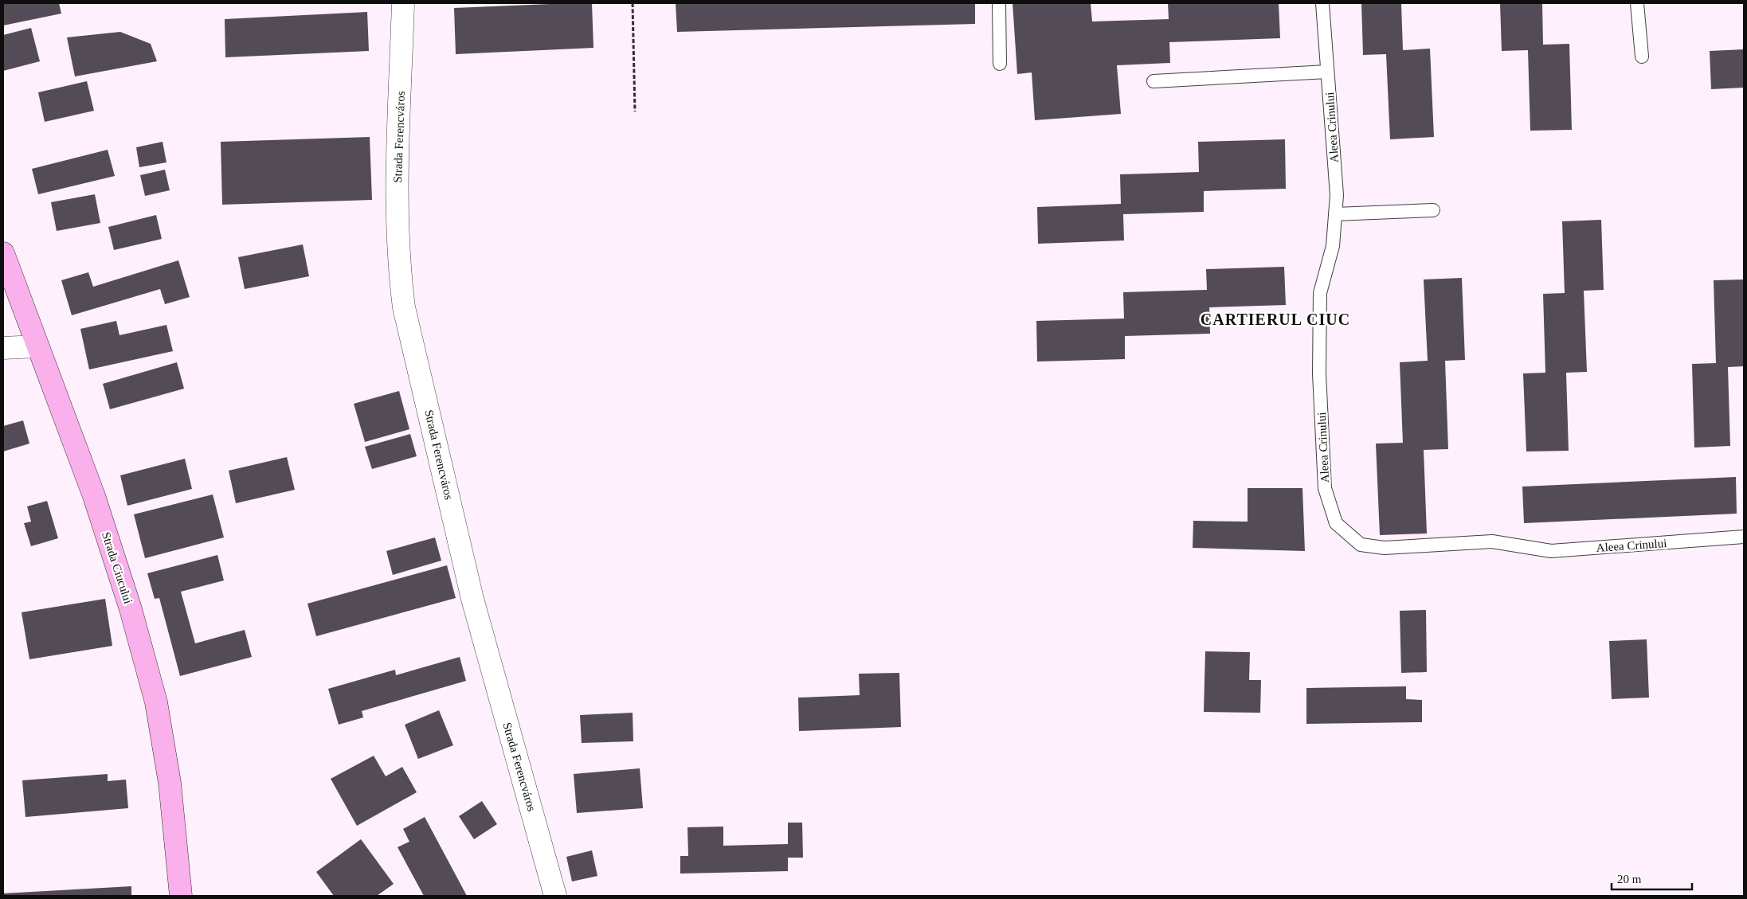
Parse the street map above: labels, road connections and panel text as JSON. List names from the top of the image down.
{
  "streets": {
    "main road": ["Strada Ciucului"],
    "street": ["Strada Ferencváros"],
    "lane": ["Aleea Crinului"]
  },
  "districts": ["CARTIERUL CIUC"],
  "scale_bar": "20 m"
}
